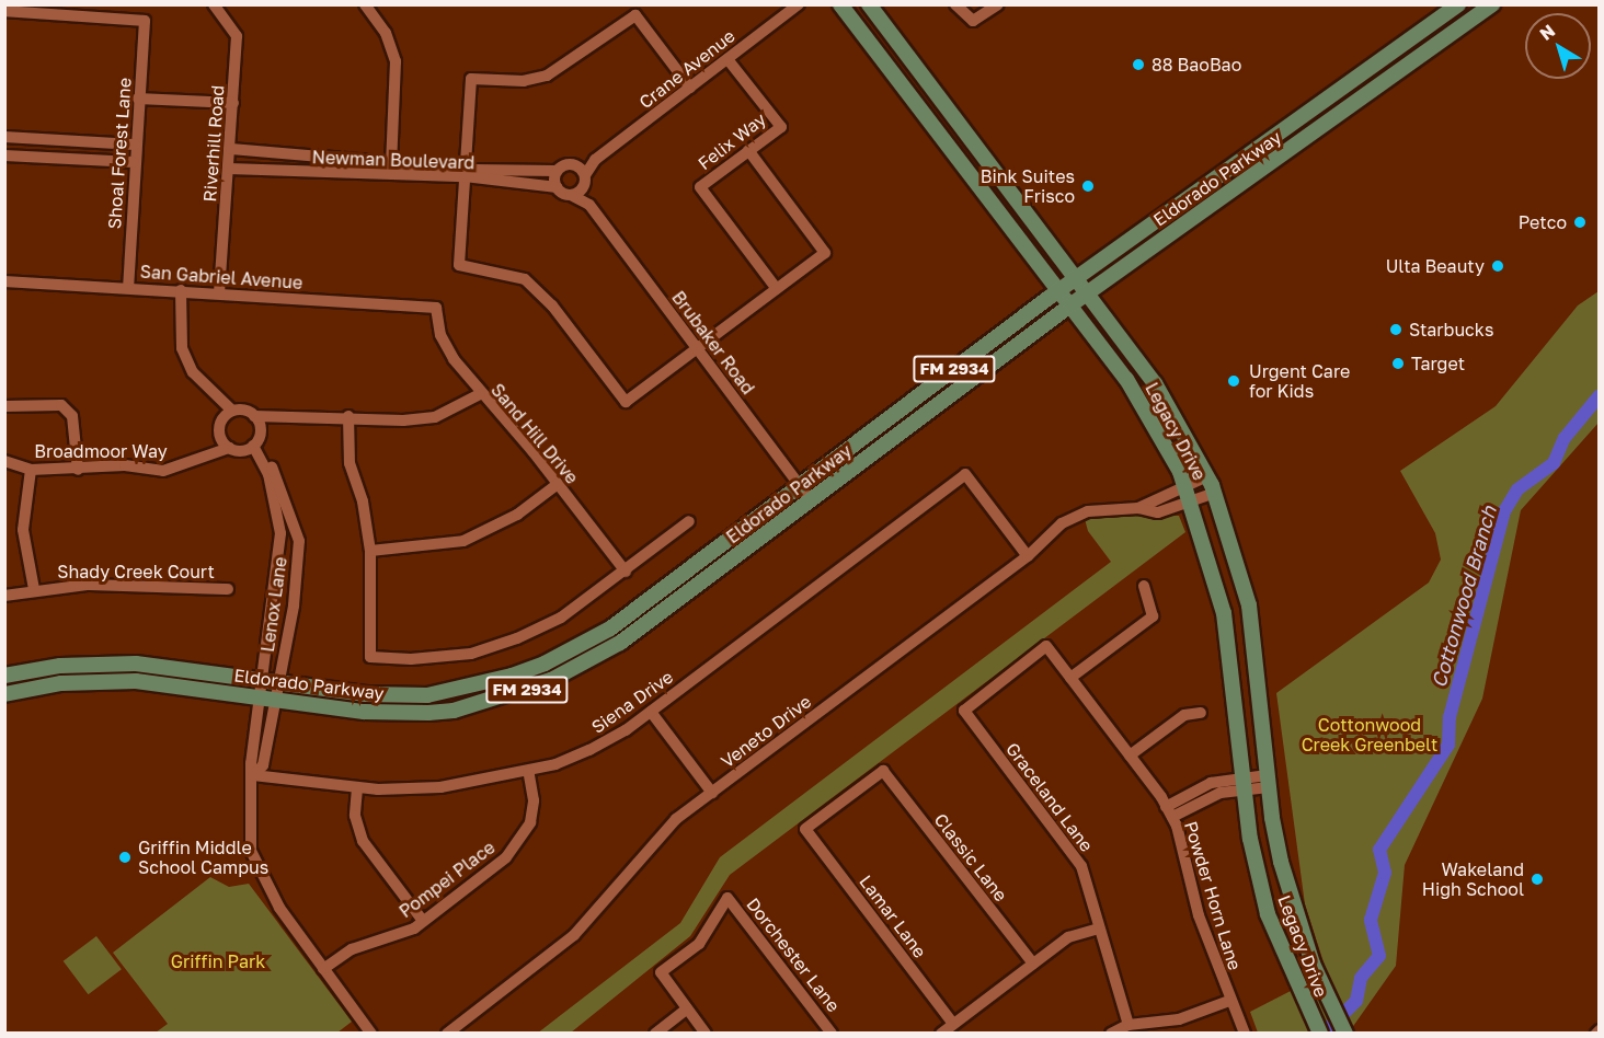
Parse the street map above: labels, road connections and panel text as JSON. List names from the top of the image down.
{
  "streets": {
    "main road": ["Eldorado Parkway", "FM 2934", "Legacy Drive"],
    "street": [
      "Crane Avenue",
      "Felix Way",
      "Riverhill Road",
      "Shoal Forest Lane",
      "Newman Boulevard",
      "San Gabriel Avenue",
      "Brubaker Road",
      "Sand Hill Drive",
      "Broadmoor Way",
      "Shady Creek Court",
      "Lenox Lane",
      "Siena Drive",
      "Veneto Drive",
      "Graceland Lane",
      "Classic Lane",
      "Pompei Place",
      "Powder Horn Lane",
      "Lamar Lane",
      "Dorchester Lane"
    ]
  },
  "crossings": [
    ["Crane Avenue", "Felix Way"],
    ["Crane Avenue", "Newman Boulevard"],
    ["Crane Avenue", "Brubaker Road"],
    ["Riverhill Road", "Newman Boulevard"],
    ["Riverhill Road", "San Gabriel Avenue"],
    ["Shoal Forest Lane", "San Gabriel Avenue"],
    ["Newman Boulevard", "Brubaker Road"],
    ["Eldorado Parkway", "Brubaker Road"],
    ["Eldorado Parkway", "Legacy Drive"],
    ["Eldorado Parkway", "Lenox Lane"],
    ["San Gabriel Avenue", "Sand Hill Drive"],
    ["Legacy Drive", "Veneto Drive"],
    ["Broadmoor Way", "Lenox Lane"],
    ["Lenox Lane", "Siena Drive"],
    ["Lenox Lane", "Pompei Place"],
    ["Siena Drive", "Veneto Drive"],
    ["Siena Drive", "Pompei Place"],
    ["Graceland Lane", "Powder Horn Lane"],
    ["Classic Lane", "Lamar Lane"]
  ],
  "water": ["Cottonwood Branch"],
  "parks": ["Cottonwood Creek Greenbelt", "Griffin Park"],
  "places": [
    "88 BaoBao",
    "Bink Suites Frisco",
    "Petco",
    "Ulta Beauty",
    "Starbucks",
    "Target",
    "Urgent Care for Kids",
    "Griffin Middle School Campus",
    "Wakeland High School"
  ],
  "north": "top left"
}
